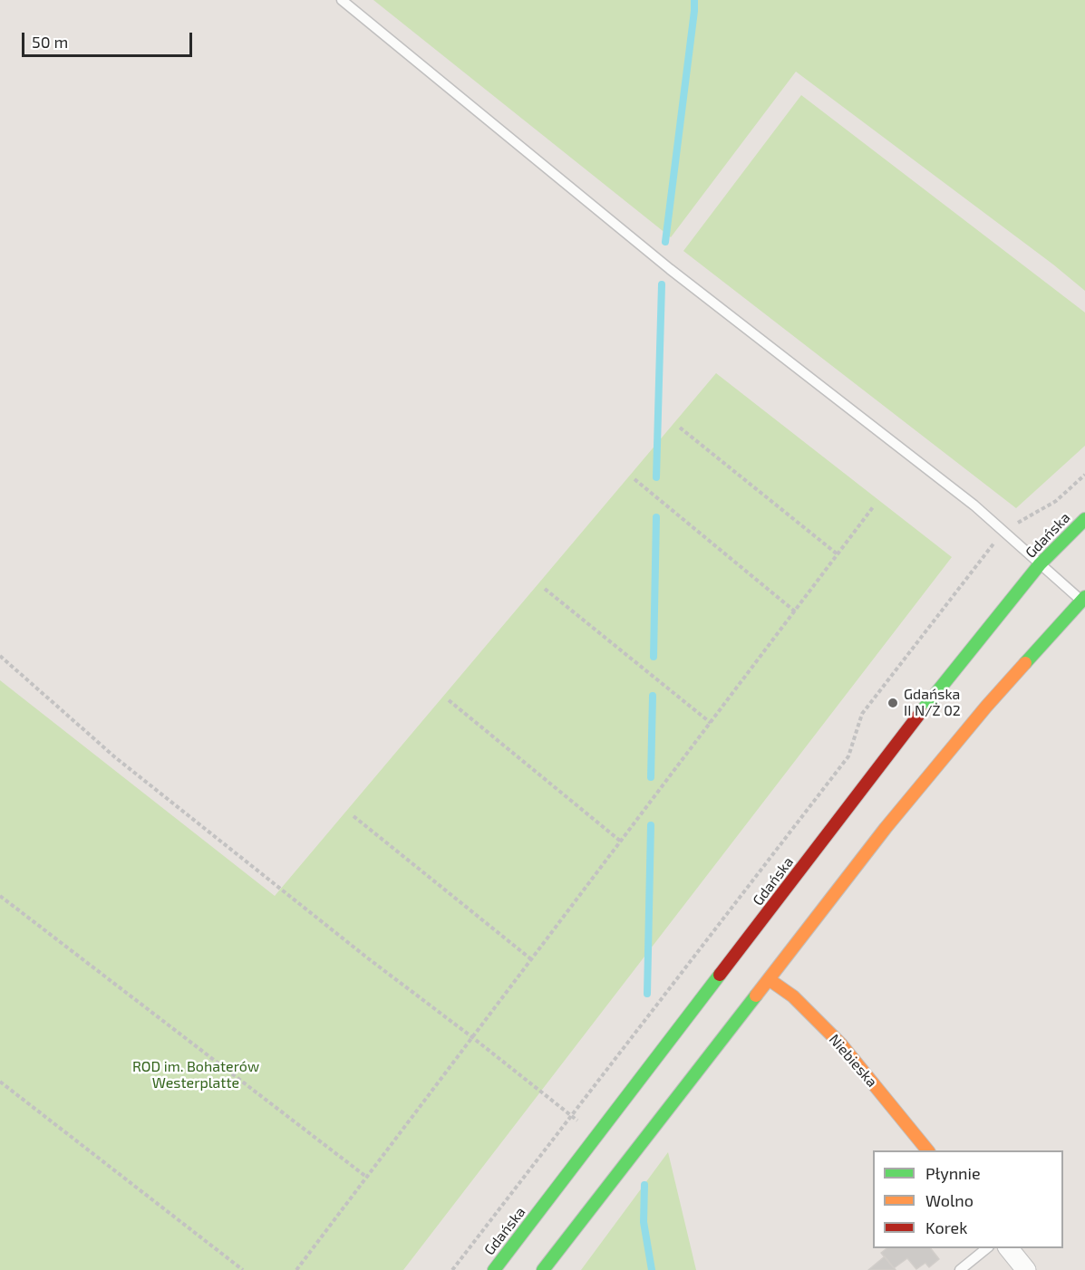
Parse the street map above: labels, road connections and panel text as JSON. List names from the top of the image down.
{
  "streets": {
    "main road": ["Gdańska", "Niebieska"]
  },
  "parks": ["ROD im. Bohaterów Westerplatte"],
  "places": ["Gdańska II N/Ż 02"],
  "legend": ["Płynnie", "Wolno", "Korek"],
  "scale_bar": "50 m"
}
